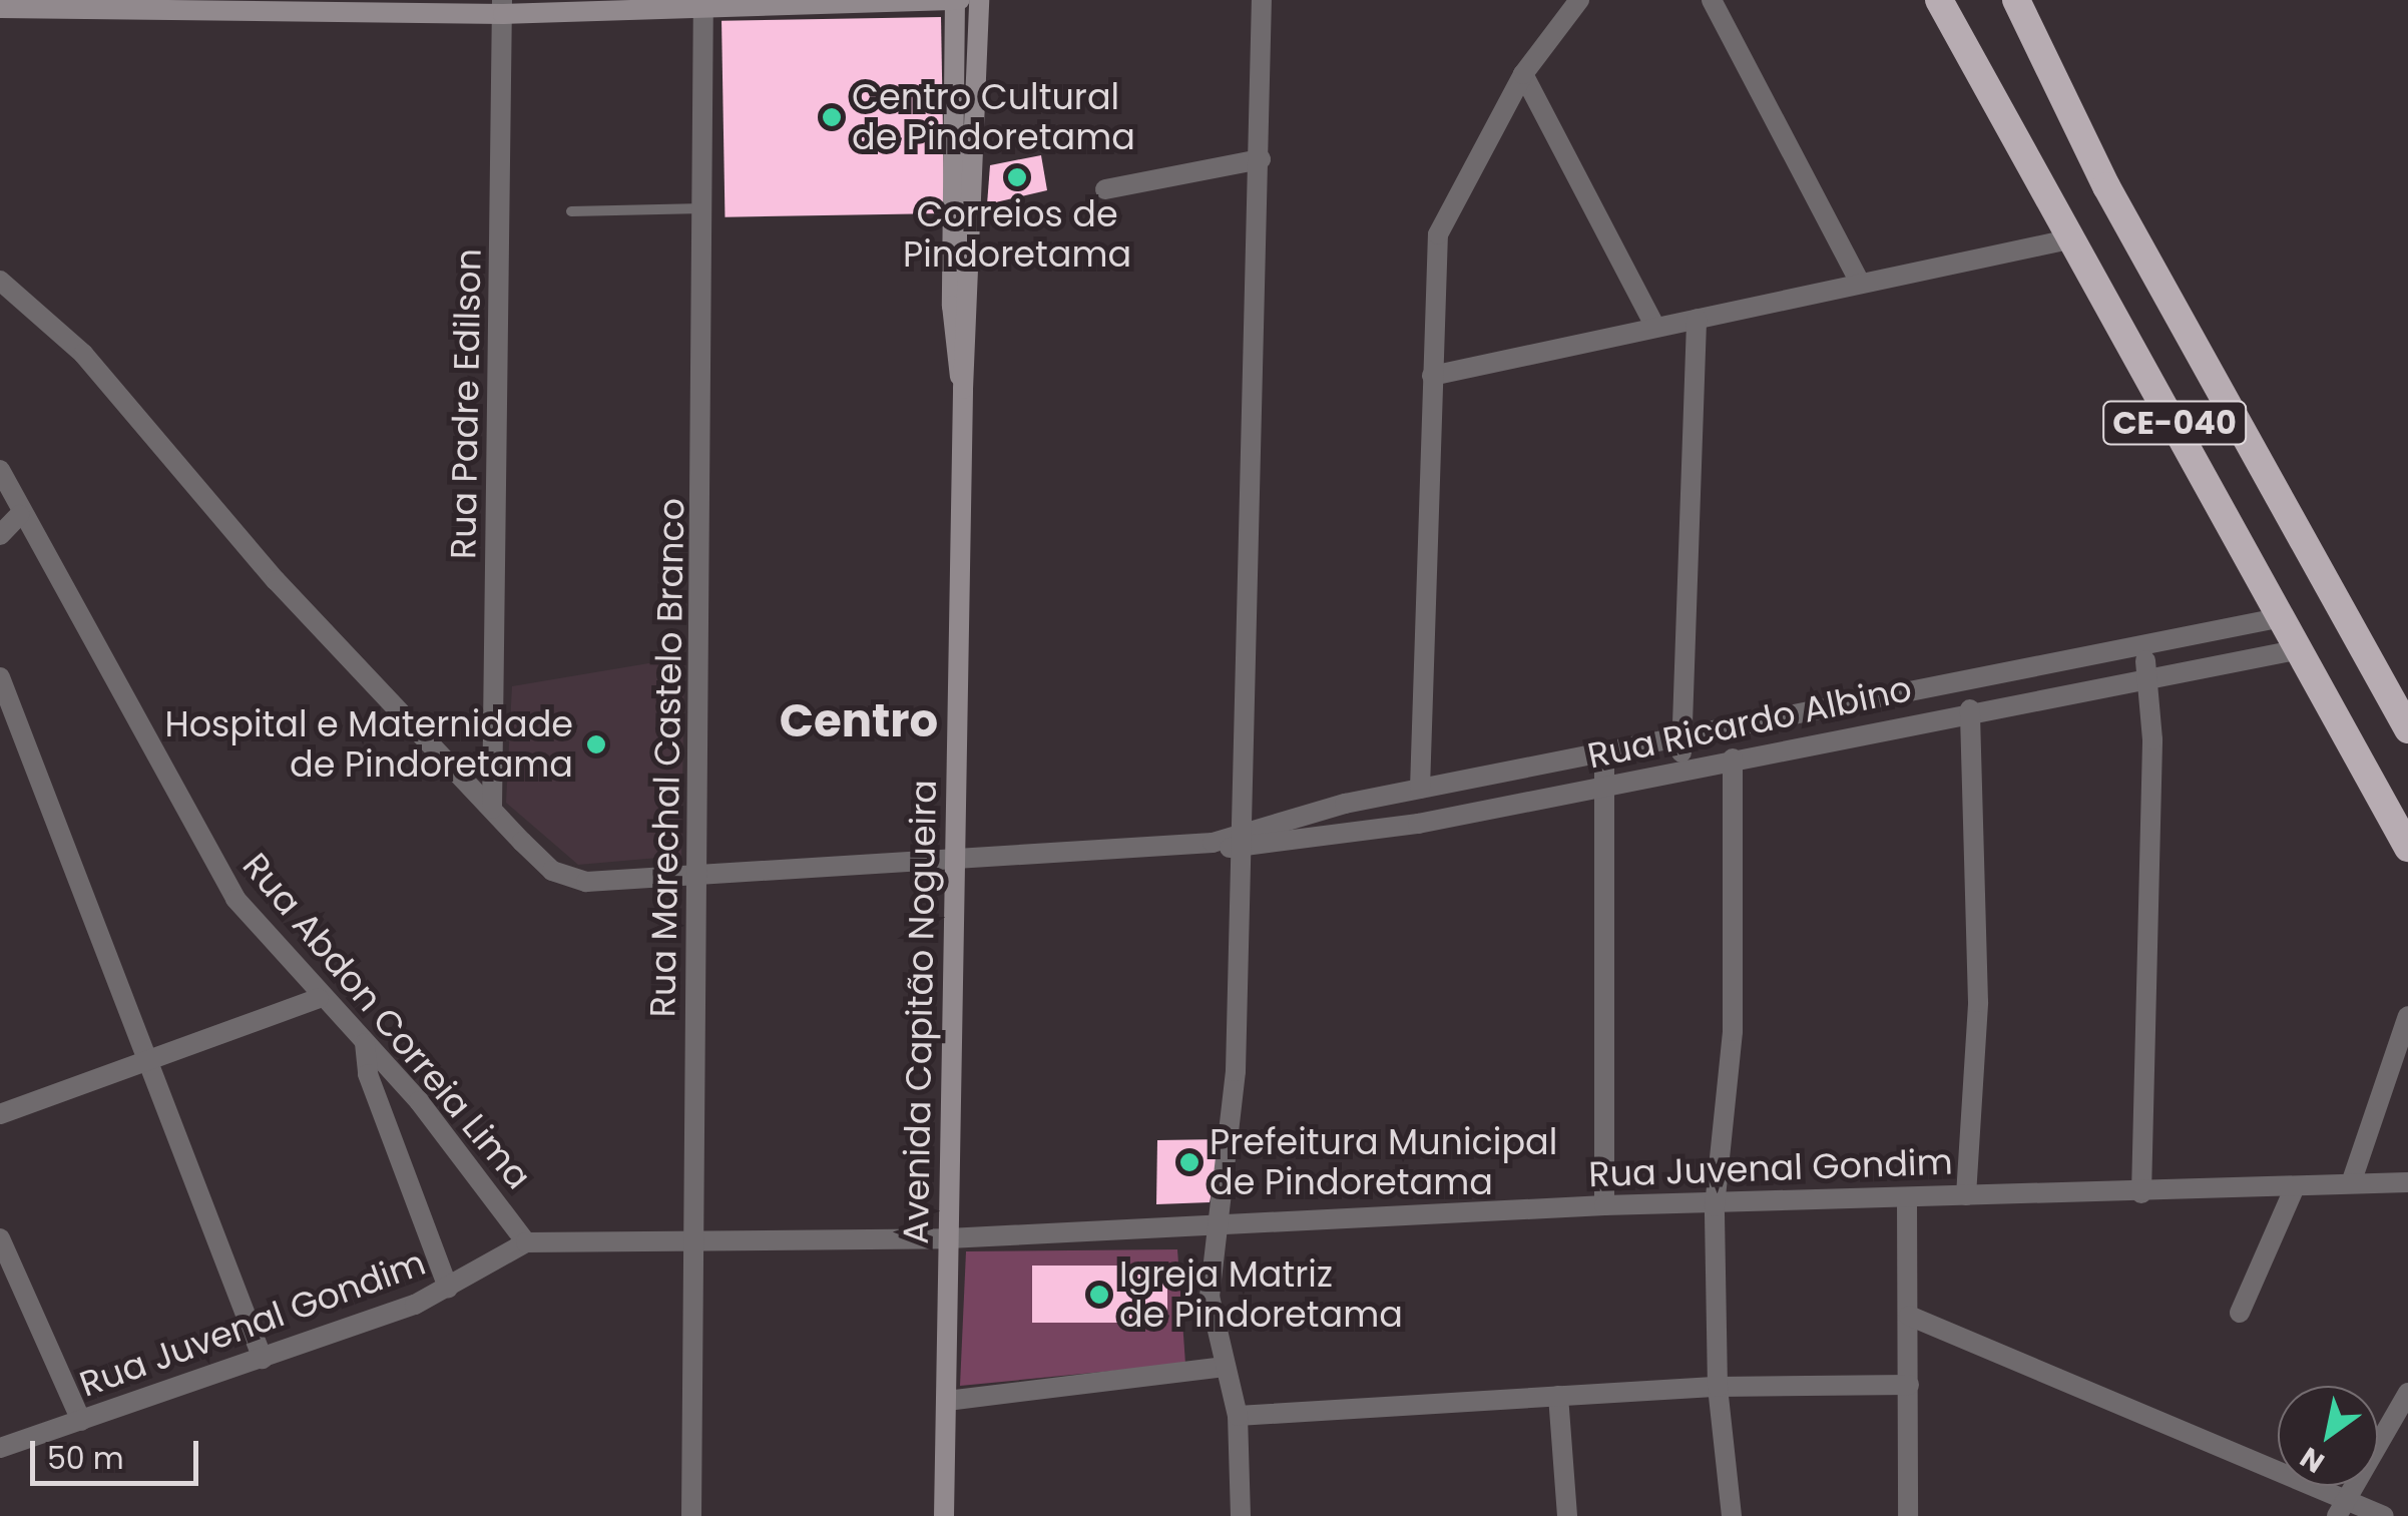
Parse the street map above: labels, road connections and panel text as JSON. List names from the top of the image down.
{
  "streets": {
    "highway": ["CE-040"],
    "main road": ["Avenida Capitão Nogueira"],
    "street": [
      "Rua Padre Edilson",
      "Rua Ricardo Albino",
      "Rua Marechal Castelo Branco",
      "Rua Abdon Correia Lima",
      "Rua Juvenal Gondim"
    ]
  },
  "crossings": [
    ["Rua Padre Edilson", "Rua Ricardo Albino"],
    ["CE-040", "Rua Ricardo Albino"],
    ["Rua Ricardo Albino", "Rua Marechal Castelo Branco"],
    ["Rua Ricardo Albino", "Avenida Capitão Nogueira"],
    ["Rua Marechal Castelo Branco", "Rua Juvenal Gondim"],
    ["Avenida Capitão Nogueira", "Rua Juvenal Gondim"],
    ["Rua Abdon Correia Lima", "Rua Juvenal Gondim"]
  ],
  "districts": ["Centro"],
  "places": [
    "Centro Cultural de Pindoretama",
    "Correios de Pindoretama",
    "Hospital e Maternidade de Pindoretama",
    "Prefeitura Municipal de Pindoretama",
    "Igreja Matriz de Pindoretama"
  ],
  "scale_bar": "50 m",
  "north": "bottom left"
}
